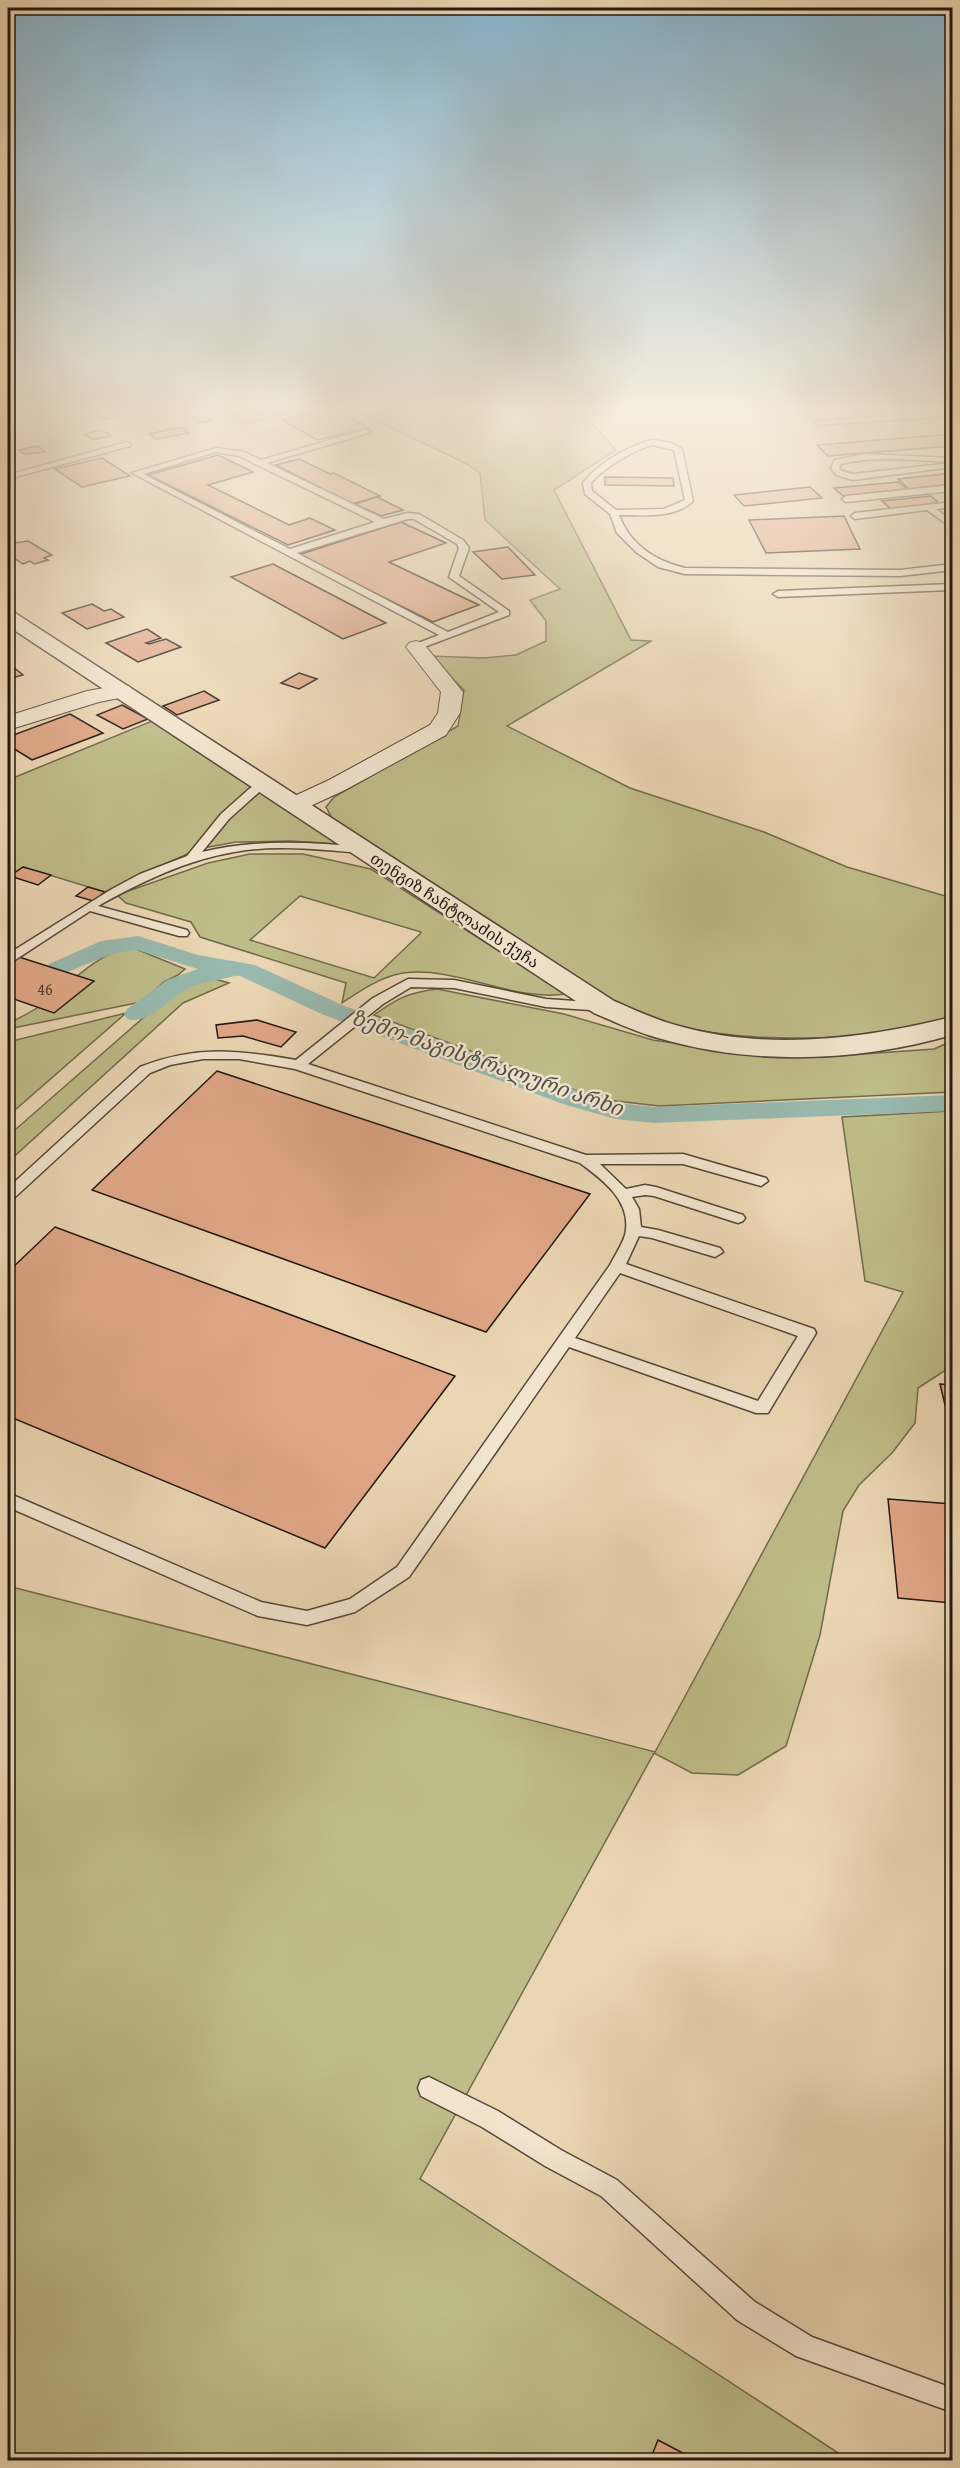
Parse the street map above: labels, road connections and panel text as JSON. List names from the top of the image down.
{
  "streets": {
    "street": ["თენგიზ ჩანტლაძის ქუჩა"]
  },
  "water": ["ზემო-მაგისტრალური არხი"],
  "house_numbers": ["46"]
}
